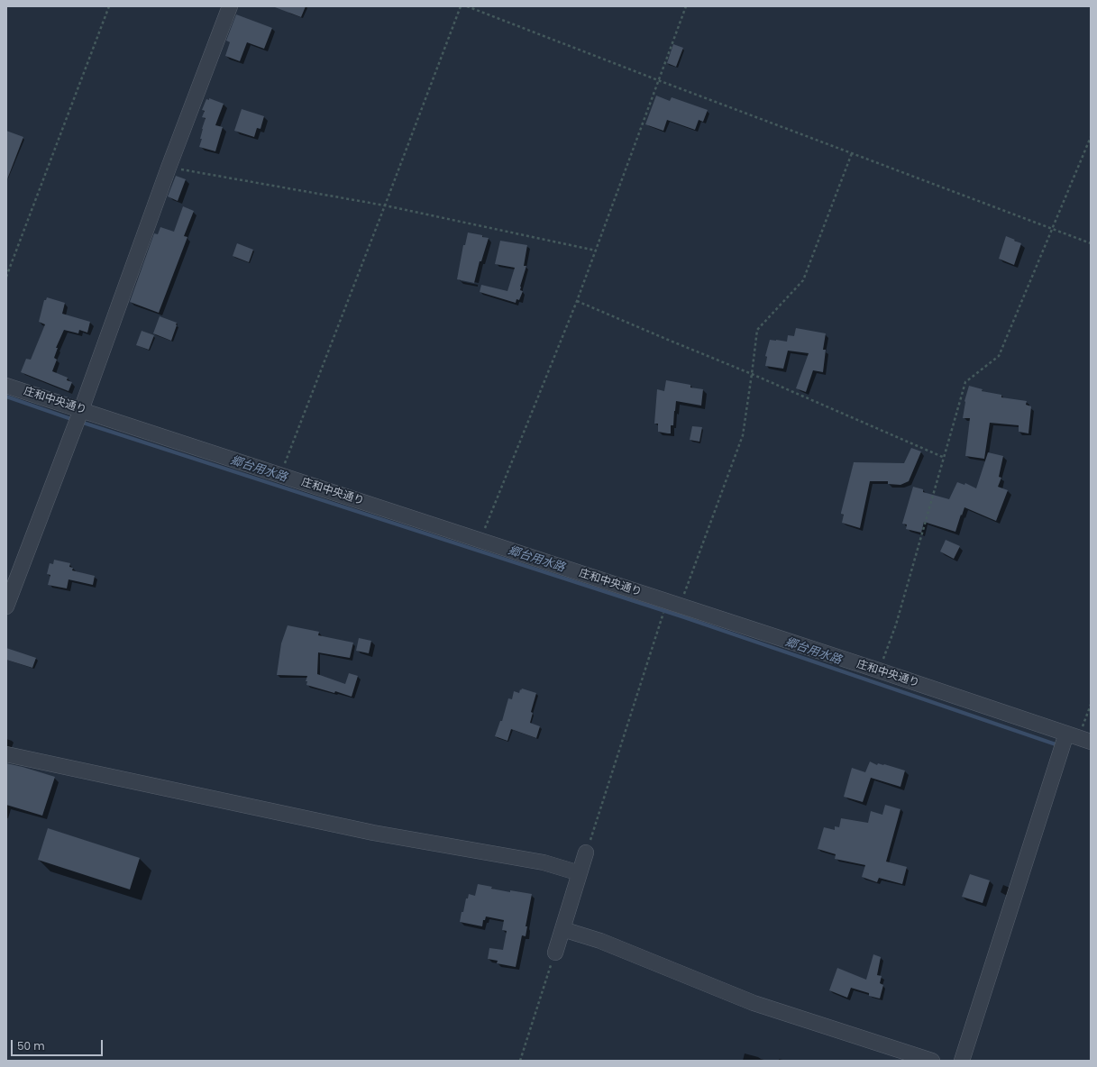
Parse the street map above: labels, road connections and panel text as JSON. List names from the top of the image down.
{
  "streets": {
    "street": ["庄和中央通り"]
  },
  "water": ["郷台用水路"],
  "scale_bar": "50 m"
}
